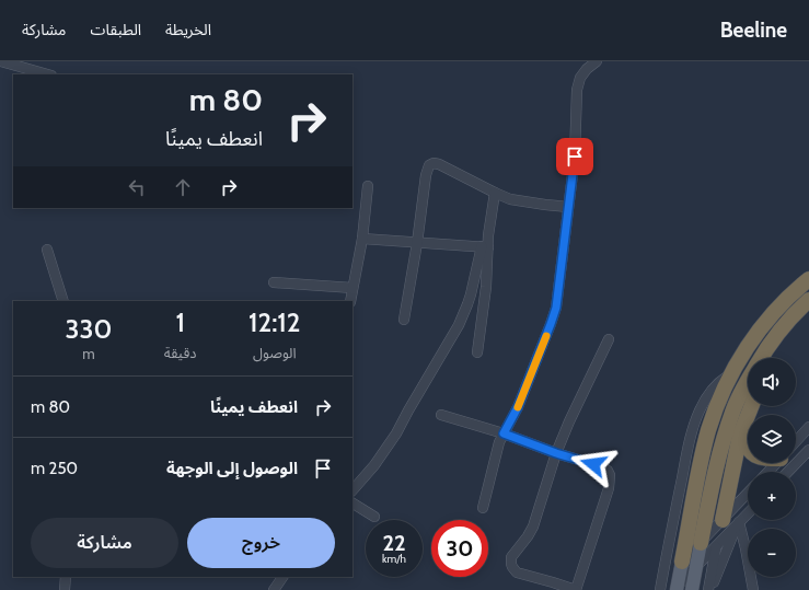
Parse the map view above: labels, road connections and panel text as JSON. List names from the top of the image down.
{
  "page": {
    "header": "Beeline",
    "nav": ["الخريطة", "الطبقات", "مشاركة"],
    "turn": ["80 m", "انعطف يمينًا"],
    "eta": [
      "12:12",
      "الوصول",
      "1",
      "دقيقة",
      "330",
      "m"
    ],
    "map_buttons": ["+", "−"],
    "list": [
      {
        "name": "انعطف يمينًا",
        "value": "80 m"
      },
      {
        "name": "الوصول إلى الوجهة",
        "value": "250 m"
      }
    ],
    "buttons": ["خروج", "مشاركة"],
    "speed": "22 km/h",
    "limit": "30"
  }
}
